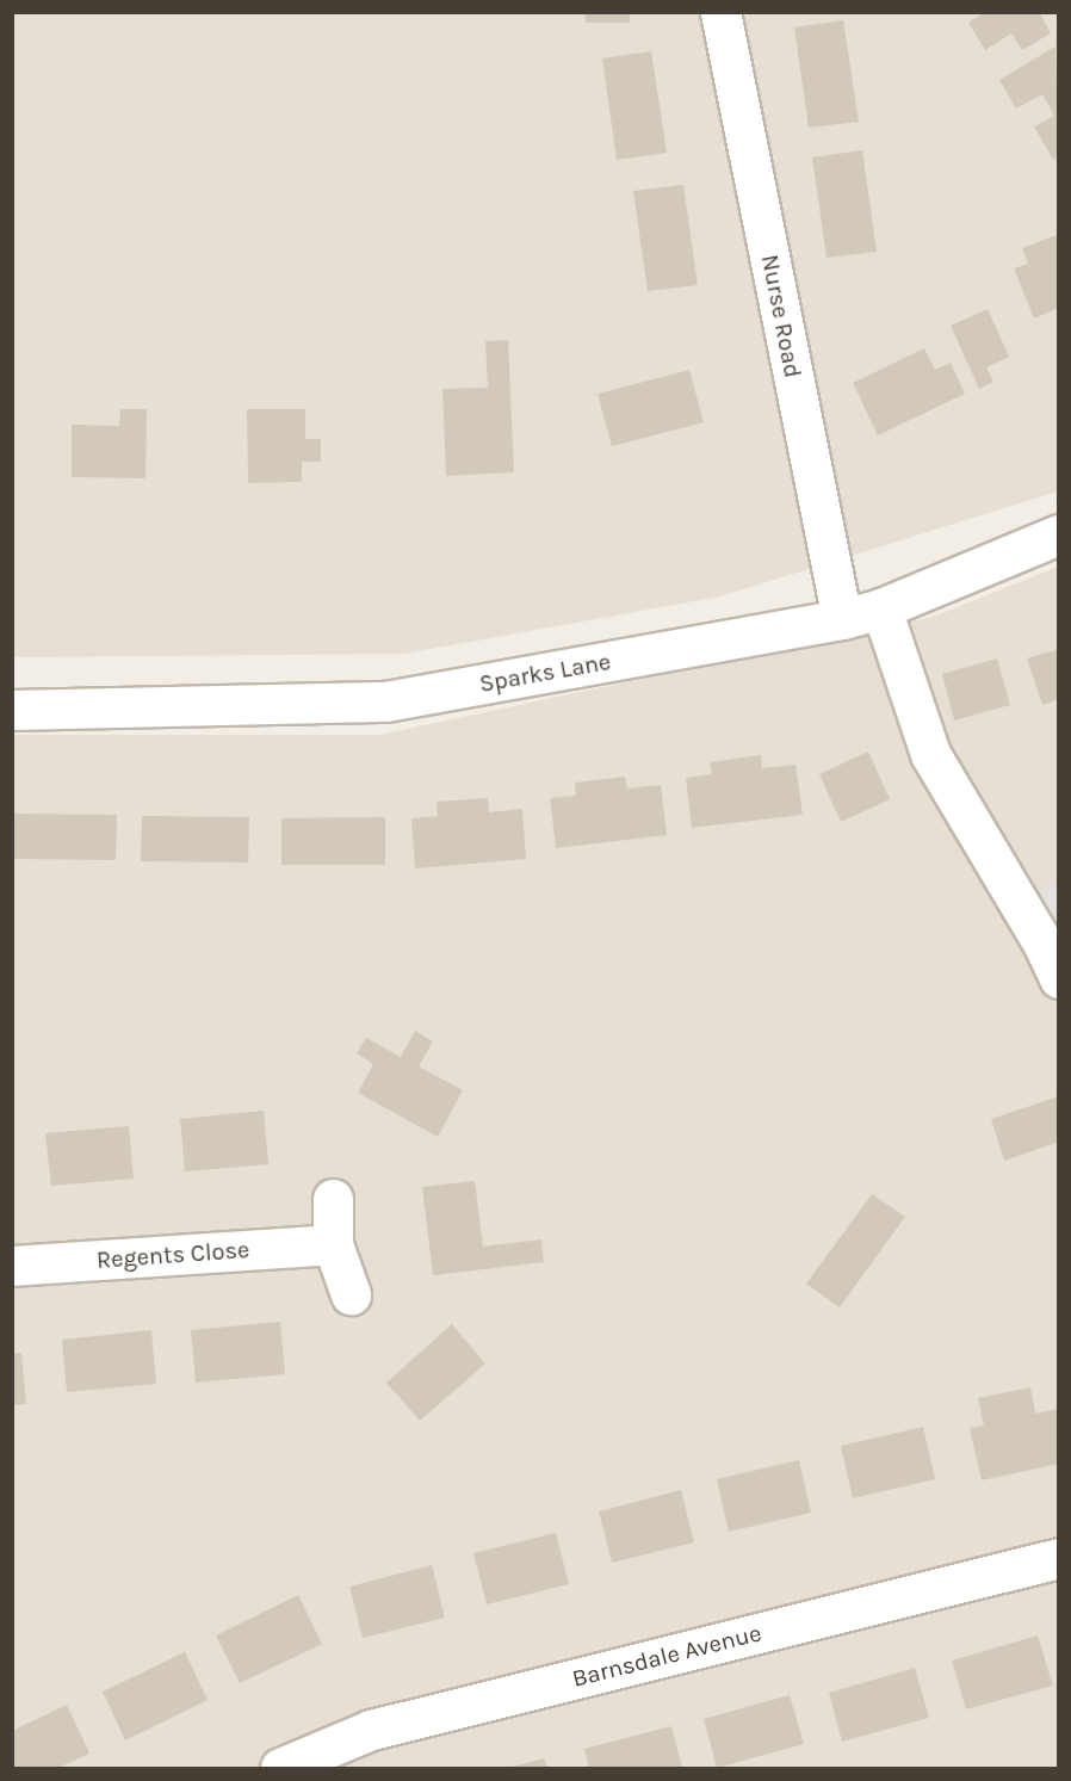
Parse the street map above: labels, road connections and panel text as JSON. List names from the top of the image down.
{
  "streets": {
    "street": [
      "Nurse Road",
      "Sparks Lane",
      "Regents Close",
      "Barnsdale Avenue"
    ]
  },
  "crossings": [
    ["Nurse Road", "Sparks Lane"]
  ]
}
